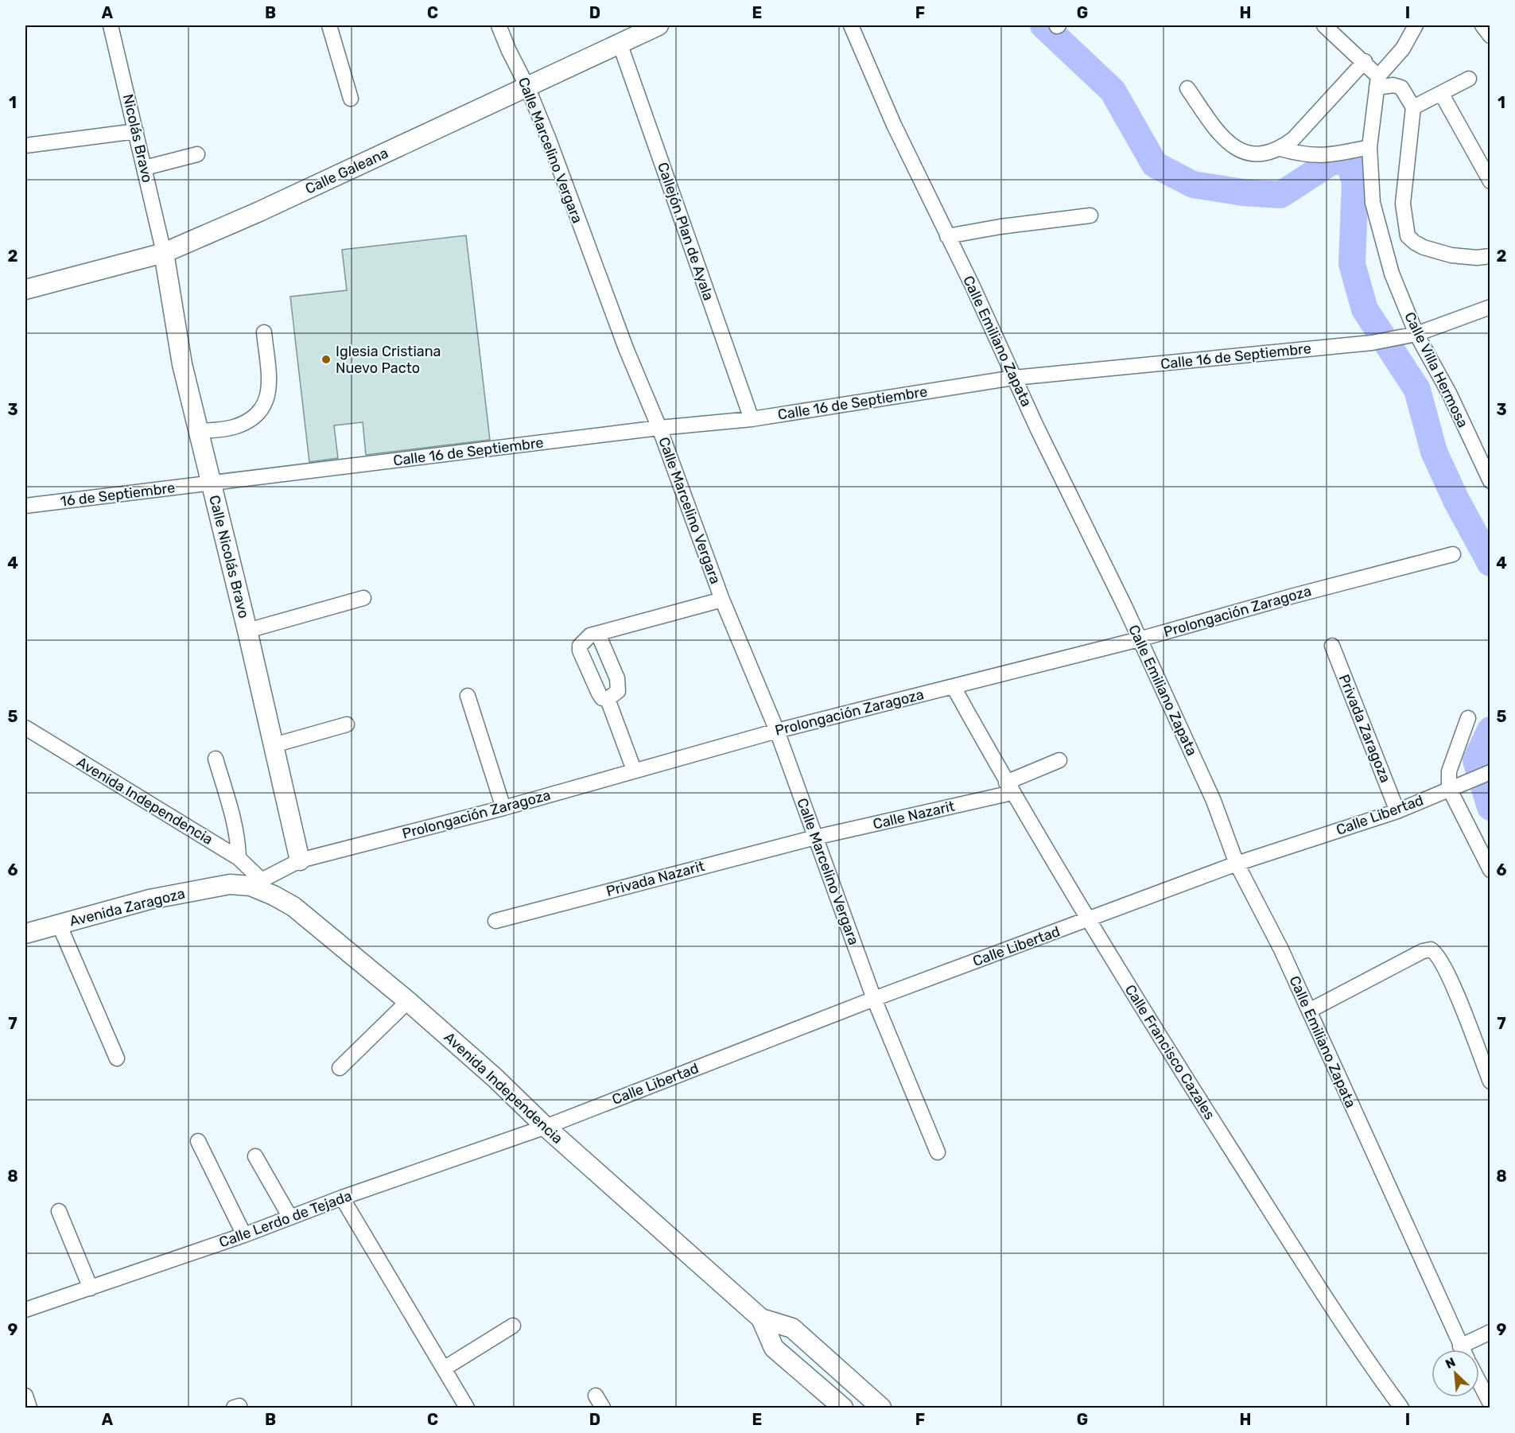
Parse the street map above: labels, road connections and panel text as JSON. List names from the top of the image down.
{
  "streets": {
    "main road": [
      "Calle Galeana",
      "Calle Nicolás Bravo",
      "Avenida Independencia",
      "Avenida Zaragoza"
    ],
    "street": [
      "Nicolás Bravo",
      "Calle Marcelino Vergara",
      "Callejón Plan de Ayala",
      "Calle Emiliano Zapata",
      "Calle 16 de Septiembre",
      "Calle Villa Hermosa",
      "16 de Septiembre",
      "Prolongación Zaragoza",
      "Privada Zaragoza",
      "Calle Nazarit",
      "Calle Libertad",
      "Privada Nazarit",
      "Calle Francisco Cazales",
      "Calle Lerdo de Tejada"
    ]
  },
  "crossings": [
    ["Nicolás Bravo", "Calle Galeana"],
    ["Nicolás Bravo", "Calle Nicolás Bravo"],
    ["Calle Marcelino Vergara", "Calle Galeana"],
    ["Calle Marcelino Vergara", "Calle 16 de Septiembre"],
    ["Calle Marcelino Vergara", "Prolongación Zaragoza"],
    ["Calle Marcelino Vergara", "Calle Nazarit"],
    ["Calle Marcelino Vergara", "Calle Libertad"],
    ["Calle Marcelino Vergara", "Privada Nazarit"],
    ["Calle Galeana", "Callejón Plan de Ayala"],
    ["Calle Galeana", "Calle Nicolás Bravo"],
    ["Callejón Plan de Ayala", "Calle 16 de Septiembre"],
    ["Calle Emiliano Zapata", "Calle 16 de Septiembre"],
    ["Calle Emiliano Zapata", "Prolongación Zaragoza"],
    ["Calle Emiliano Zapata", "Calle Libertad"],
    ["Calle 16 de Septiembre", "Calle Villa Hermosa"],
    ["Calle 16 de Septiembre", "16 de Septiembre"],
    ["Calle 16 de Septiembre", "Calle Nicolás Bravo"],
    ["16 de Septiembre", "Calle Nicolás Bravo"],
    ["Calle Nicolás Bravo", "Prolongación Zaragoza"],
    ["Prolongación Zaragoza", "Avenida Independencia"],
    ["Prolongación Zaragoza", "Calle Francisco Cazales"],
    ["Privada Zaragoza", "Calle Libertad"],
    ["Avenida Independencia", "Calle Libertad"],
    ["Avenida Independencia", "Avenida Zaragoza"],
    ["Avenida Independencia", "Calle Lerdo de Tejada"],
    ["Calle Nazarit", "Privada Nazarit"],
    ["Calle Nazarit", "Calle Francisco Cazales"],
    ["Calle Libertad", "Calle Francisco Cazales"],
    ["Calle Libertad", "Calle Lerdo de Tejada"]
  ],
  "places": ["Iglesia Cristiana Nuevo Pacto"],
  "north": "top left",
  "grid": {
    "columns": [
      "A",
      "B",
      "C",
      "D",
      "E",
      "F",
      "G",
      "H",
      "I"
    ],
    "rows": [
      "1",
      "2",
      "3",
      "4",
      "5",
      "6",
      "7",
      "8",
      "9"
    ]
  }
}
